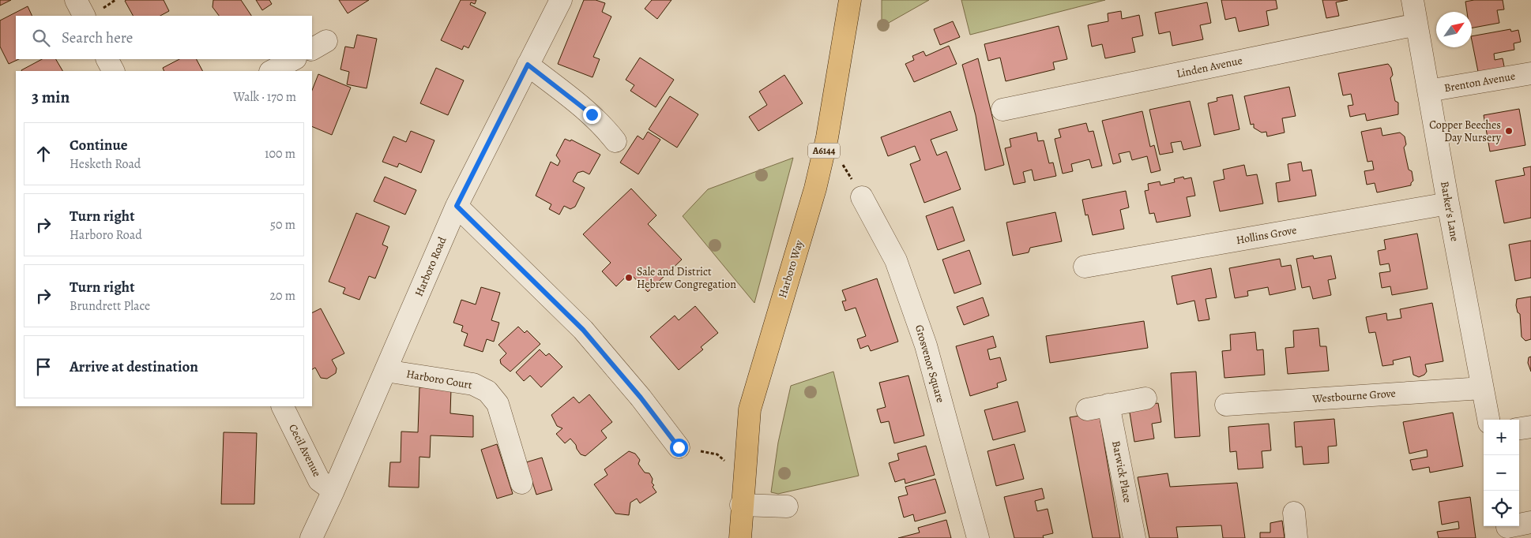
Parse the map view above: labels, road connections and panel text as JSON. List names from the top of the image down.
{
  "streets": {
    "main road": ["A6144", "Harboro Way"],
    "street": [
      "Linden Avenue",
      "Brenton Avenue",
      "Barker's Lane",
      "Hollins Grove",
      "Harboro Road",
      "Grosvenor Square",
      "Harboro Court",
      "Westbourne Grove",
      "Cecil Avenue",
      "Barwick Place"
    ]
  },
  "crossings": [
    ["Linden Avenue", "Barker's Lane"],
    ["Brenton Avenue", "Barker's Lane"],
    ["Barker's Lane", "Hollins Grove"],
    ["Barker's Lane", "Westbourne Grove"],
    ["Harboro Road", "Harboro Court"],
    ["Harboro Road", "Cecil Avenue"]
  ],
  "places": ["Copper Beeches Day Nursery", "Sale and District Hebrew Congregation"],
  "north": "top right",
  "page": {
    "search": "Search here",
    "heading": ["3 min", "Walk · 170 m"],
    "list": [
      ["Continue", "Hesketh Road", "100 m"],
      ["Turn right", "Harboro Road", "50 m"],
      ["Turn right", "Brundrett Place", "20 m"],
      "Arrive at destination"
    ],
    "map_buttons": ["+", "−"]
  }
}
